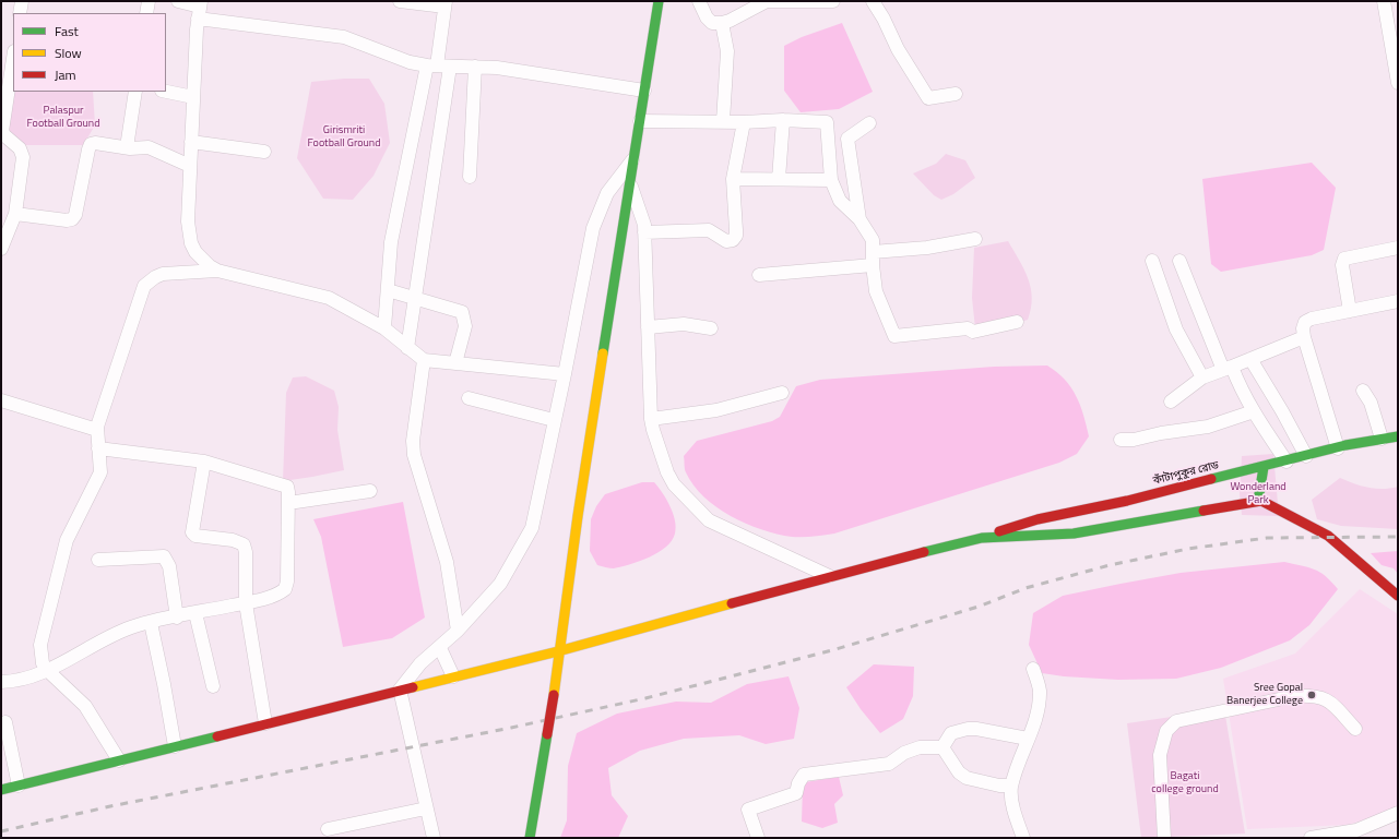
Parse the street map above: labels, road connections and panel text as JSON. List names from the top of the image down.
{
  "streets": {
    "main road": ["কাঁটাপুকুর রোড"]
  },
  "parks": [
    "Palaspur Football Ground",
    "Girismriti Football Ground",
    "Wonderland Park",
    "Bagati college ground"
  ],
  "places": ["Sree Gopal Banerjee College"],
  "legend": ["Fast", "Slow", "Jam"]
}
